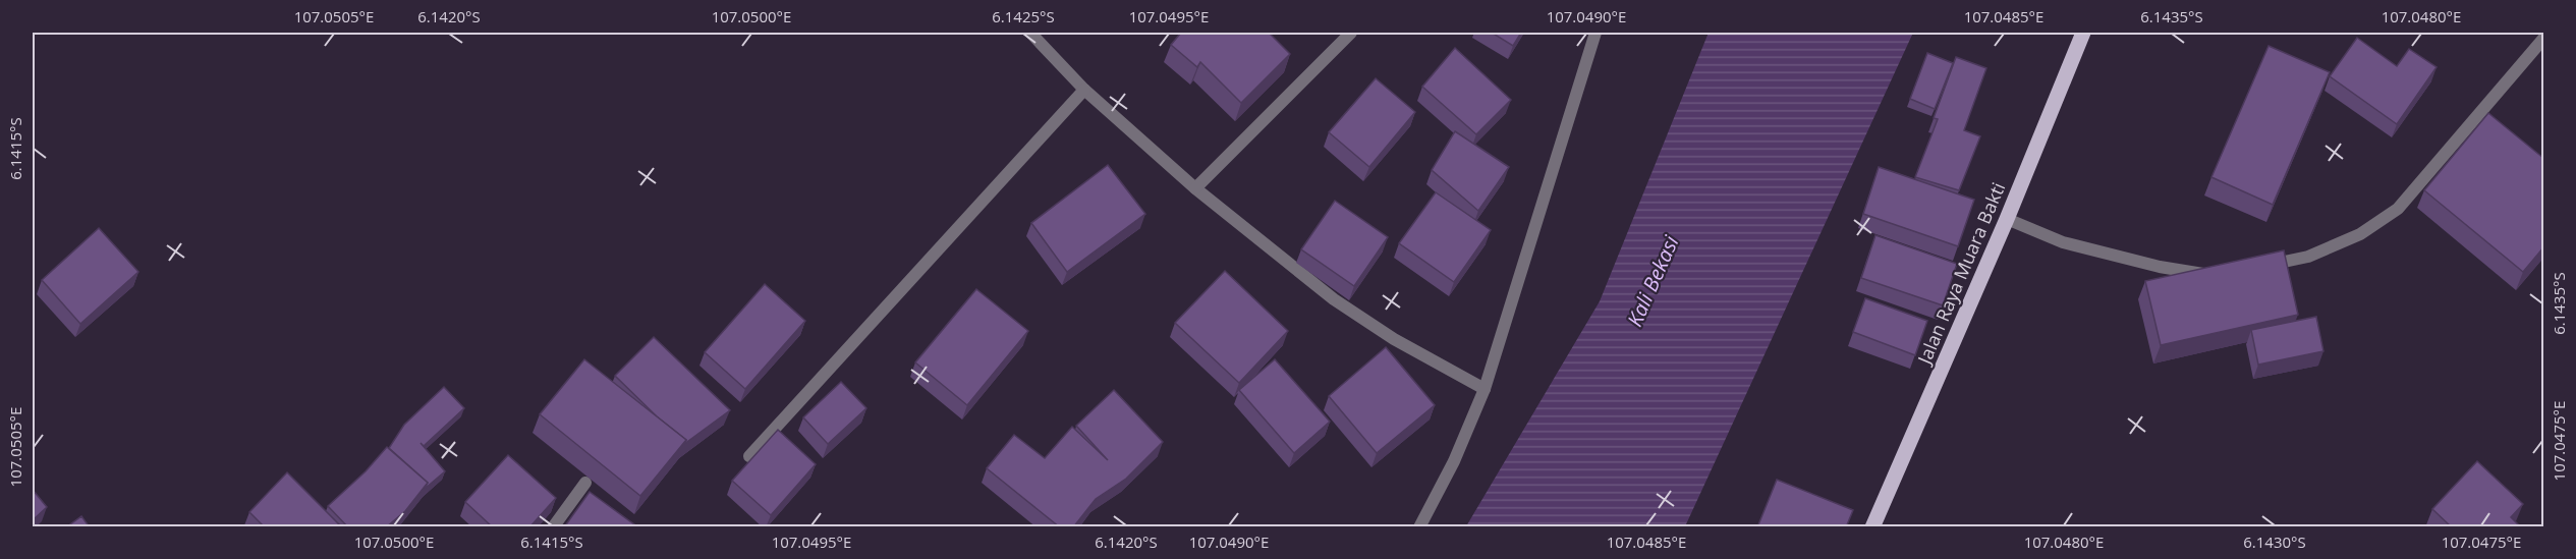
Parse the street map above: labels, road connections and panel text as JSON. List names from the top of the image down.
{
  "streets": {
    "main road": ["Jalan Raya Muara Bakti"]
  },
  "water": ["Kali Bekasi"],
  "coordinates": [
    "107.0505°E",
    "6.1420°S",
    "107.0500°E",
    "6.1425°S",
    "107.0495°E",
    "107.0490°E",
    "107.0485°E",
    "6.1435°S",
    "107.0480°E",
    "6.1415°S",
    "107.0475°E",
    "6.1430°S"
  ]
}
